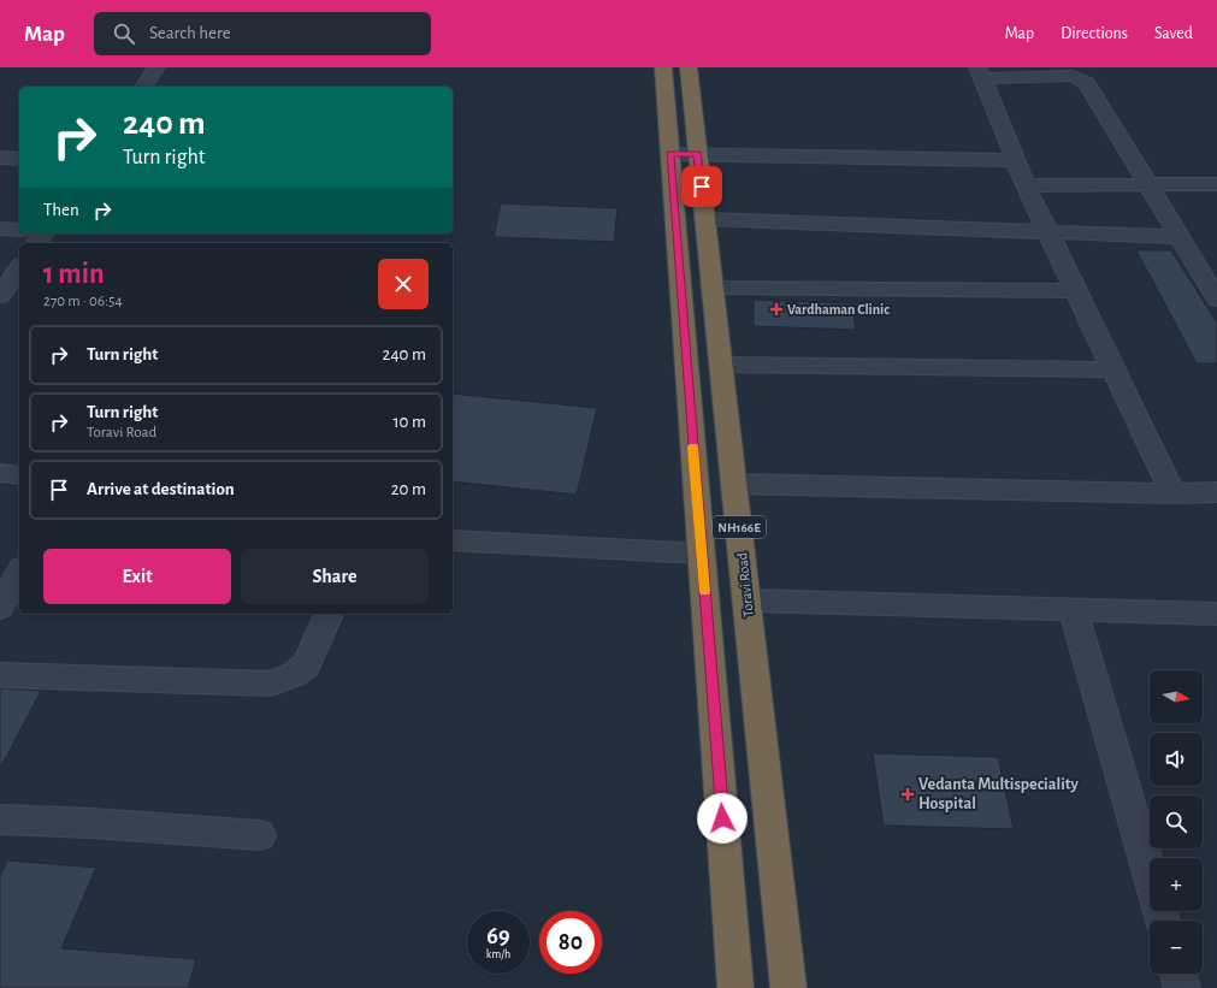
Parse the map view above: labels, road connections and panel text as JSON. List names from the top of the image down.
{
  "streets": {
    "highway": ["NH166E", "Toravi Road"]
  },
  "places": {
    "health": ["Vardhaman Clinic", "Vedanta Multispeciality Hospital"]
  },
  "north": "right",
  "page": {
    "header": "Map",
    "search": "Search here",
    "nav": ["Map", "Directions", "Saved"],
    "turn": ["240 m", "Turn right"],
    "then": "Then",
    "heading": ["1 min", "270 m · 06:54"],
    "list": [
      {
        "name": "Turn right",
        "value": "240 m"
      },
      {
        "name": "Turn right",
        "note": "Toravi Road",
        "value": "10 m"
      },
      {
        "name": "Arrive at destination",
        "value": "20 m"
      }
    ],
    "buttons": ["Exit", "Share"],
    "map_buttons": ["+", "−"],
    "speed": "69 km/h",
    "limit": "80"
  }
}
